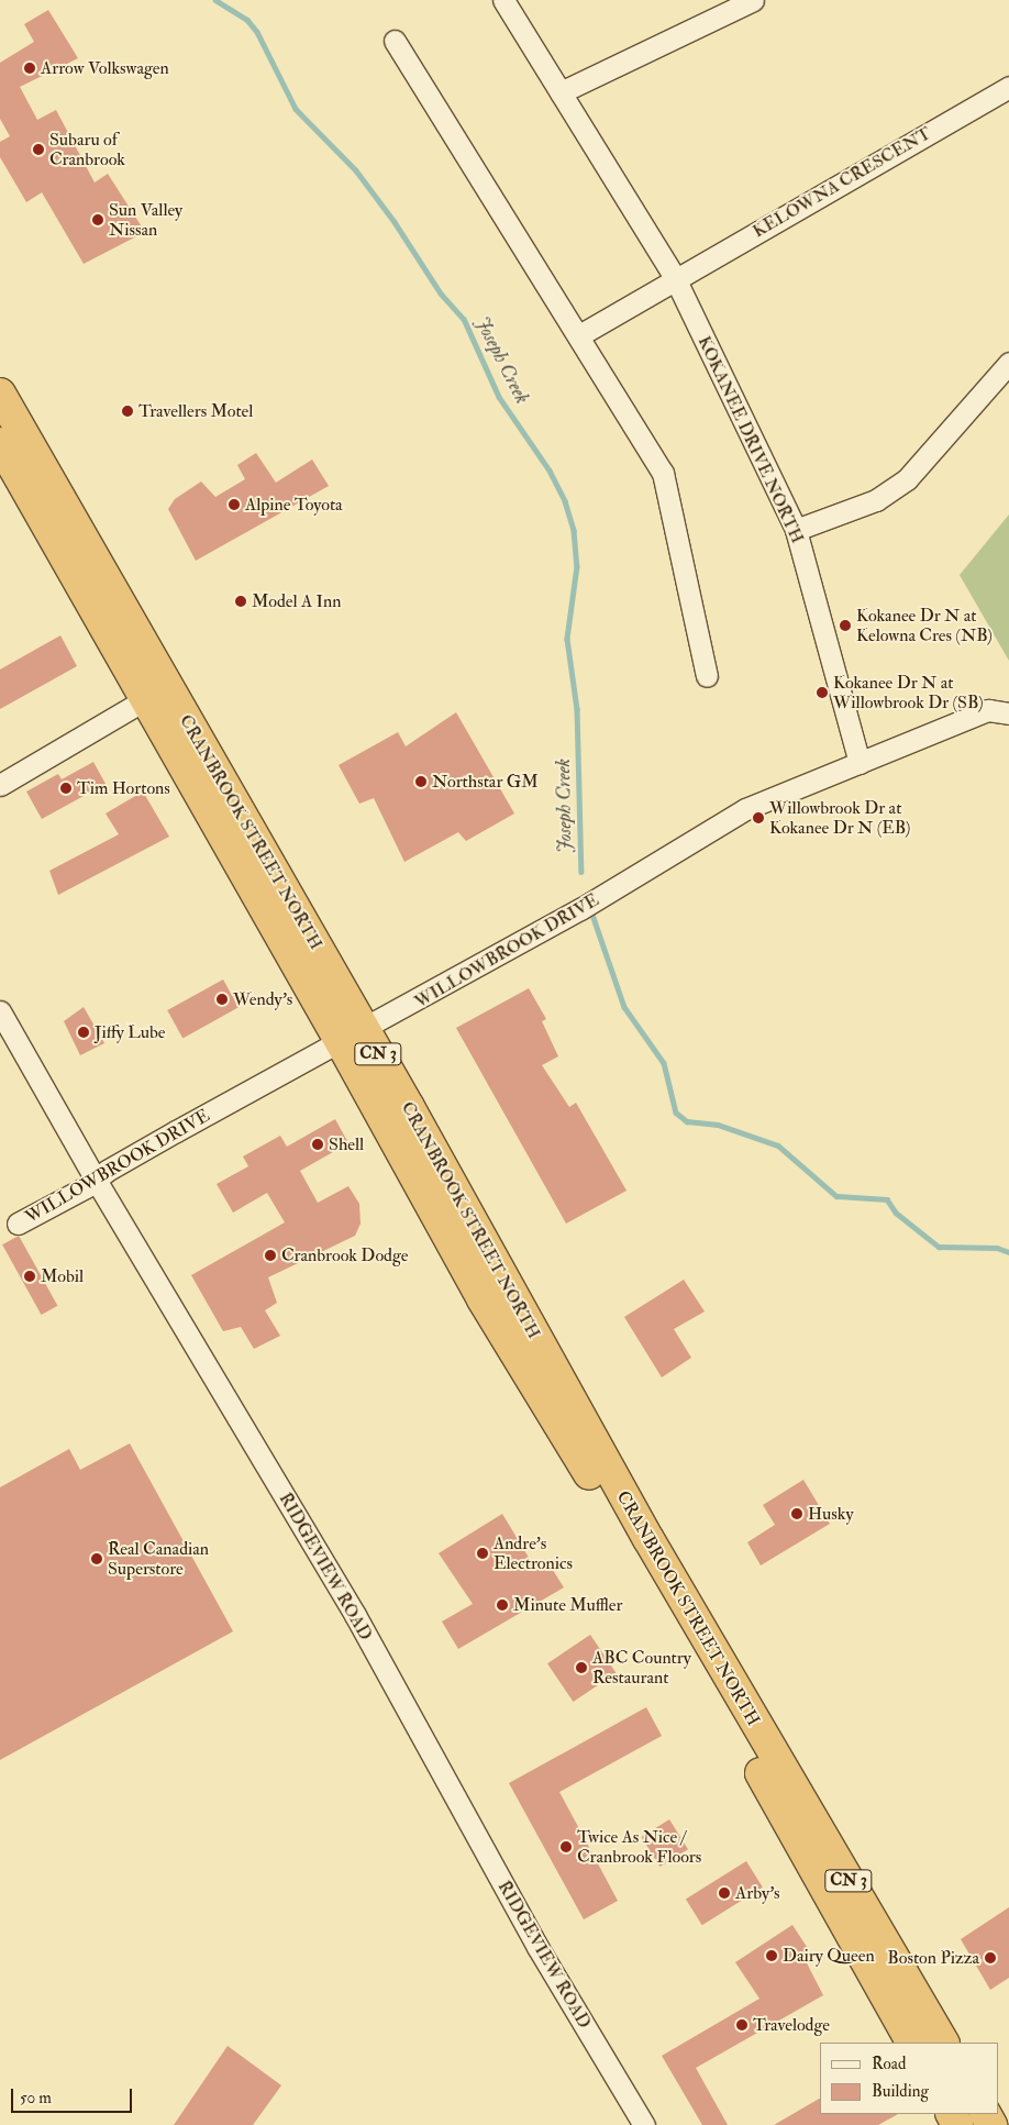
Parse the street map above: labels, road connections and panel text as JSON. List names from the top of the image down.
{
  "streets": {
    "highway": ["CRANBROOK STREET NORTH", "CN 3"],
    "street": [
      "KELOWNA CRESCENT",
      "KOKANEE DRIVE NORTH",
      "WILLOWBROOK DRIVE",
      "RIDGEVIEW ROAD"
    ]
  },
  "crossings": [
    ["KELOWNA CRESCENT", "KOKANEE DRIVE NORTH"],
    ["KOKANEE DRIVE NORTH", "WILLOWBROOK DRIVE"],
    ["CRANBROOK STREET NORTH", "WILLOWBROOK DRIVE"],
    ["WILLOWBROOK DRIVE", "RIDGEVIEW ROAD"]
  ],
  "water": ["Joseph Creek"],
  "places": [
    "Arrow Volkswagen",
    "Subaru of Cranbrook",
    "Sun Valley Nissan",
    "Travellers Motel",
    "Alpine Toyota",
    "Model A Inn",
    "Kokanee Dr N at Kelowna Cres (NB)",
    "Kokanee Dr N at Willowbrook Dr (SB)",
    "Northstar GM",
    "Tim Hortons",
    "Willowbrook Dr at Kokanee Dr N (EB)",
    "Wendy's",
    "Jiffy Lube",
    "Shell",
    "Cranbrook Dodge",
    "Mobil",
    "Husky",
    "Andre's Electronics",
    "Real Canadian Superstore",
    "Minute Muffler",
    "ABC Country Restaurant",
    "Twice As Nice / Cranbrook Floors",
    "Arby's",
    "Dairy Queen",
    "Boston Pizza",
    "Travelodge"
  ],
  "legend": ["Road", "Building"],
  "scale_bar": "50 m"
}
